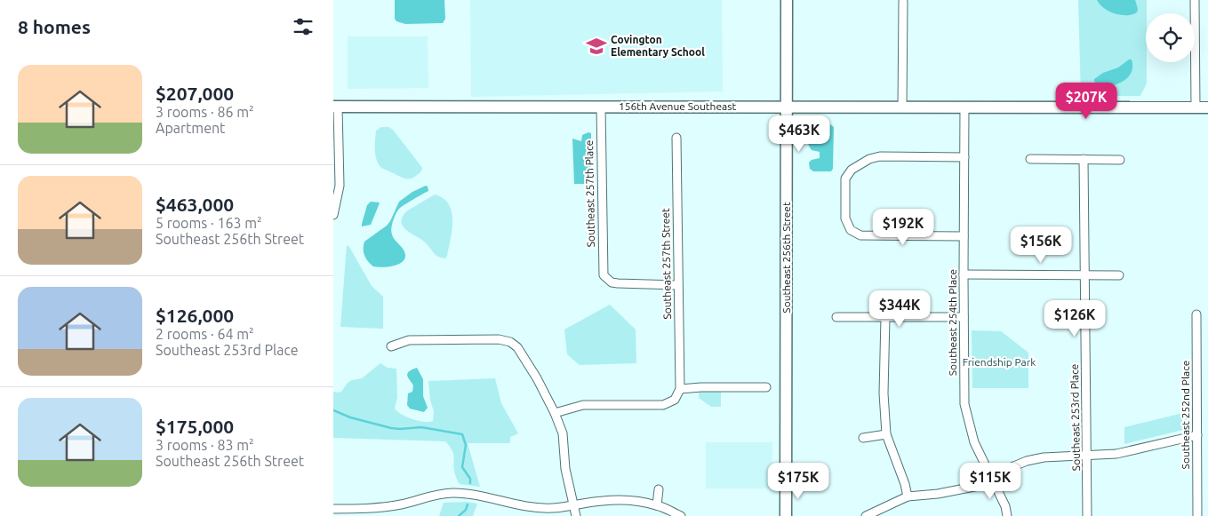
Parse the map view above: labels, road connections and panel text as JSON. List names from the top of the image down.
{
  "streets": {
    "street": [
      "156th Avenue Southeast",
      "Southeast 257th Place",
      "Southeast 256th Street",
      "Southeast 257th Street",
      "Southeast 254th Place",
      "Southeast 252nd Place",
      "Southeast 253rd Place"
    ]
  },
  "crossings": [
    ["156th Avenue Southeast", "Southeast 257th Place"],
    ["156th Avenue Southeast", "Southeast 256th Street"],
    ["156th Avenue Southeast", "Southeast 254th Place"],
    ["Southeast 257th Place", "Southeast 257th Street"]
  ],
  "parks": ["Friendship Park"],
  "places": {
    "school or university": ["Covington Elementary School"]
  },
  "page": {
    "heading": "8 homes",
    "list": [
      {
        "name": "$207,000",
        "note": "3 rooms · 86 m² · Apartment"
      },
      {
        "name": "$463,000",
        "note": "5 rooms · 163 m² · Southeast 256th Street"
      },
      {
        "name": "$126,000",
        "note": "2 rooms · 64 m² · Southeast 253rd Place"
      },
      {
        "name": "$175,000",
        "note": "3 rooms · 83 m² · Southeast 256th Street"
      }
    ],
    "price": [
      "$207K",
      "$463K",
      "$192K",
      "$156K",
      "$344K",
      "$126K",
      "$175K",
      "$115K"
    ]
  }
}
